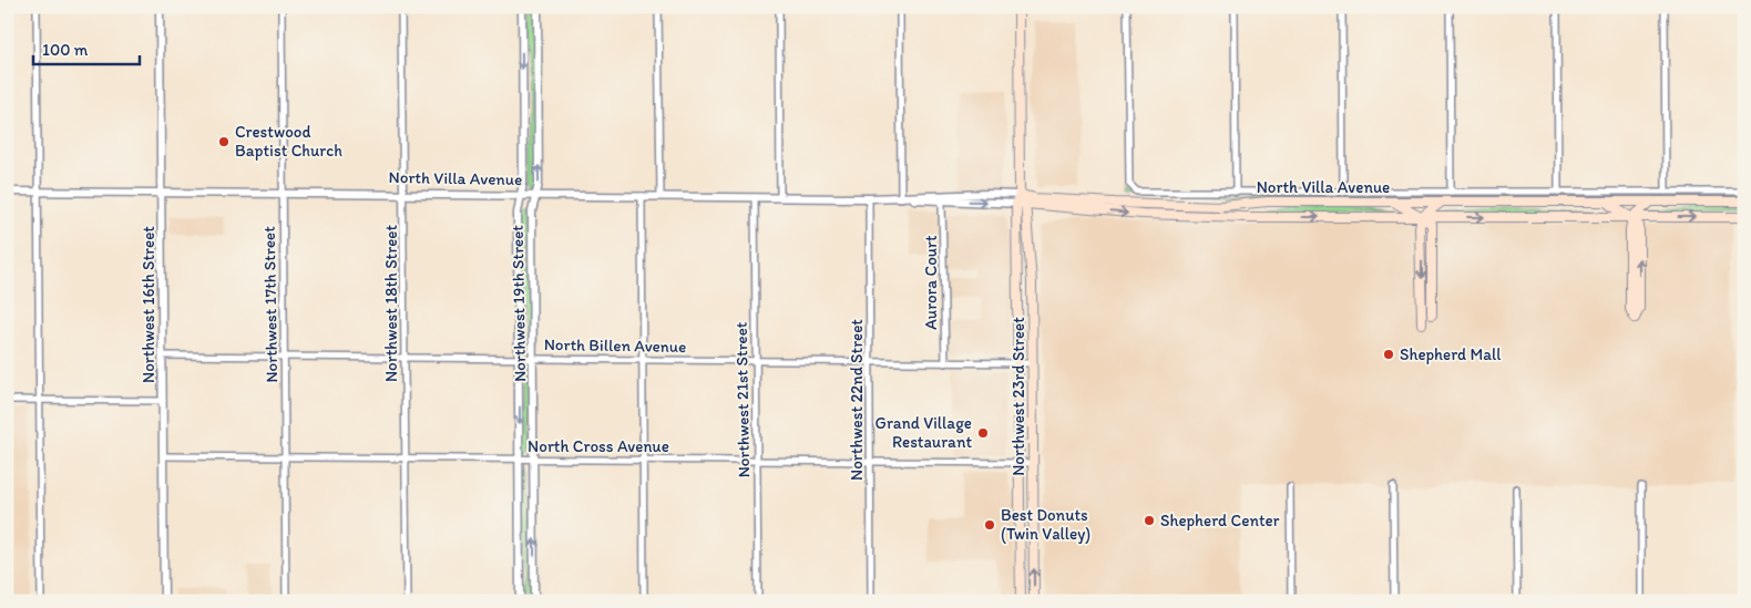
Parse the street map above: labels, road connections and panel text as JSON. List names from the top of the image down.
{
  "streets": {
    "main road": ["North Villa Avenue", "Northwest 23rd Street"],
    "street": [
      "Aurora Court",
      "Northwest 18th Street",
      "Northwest 19th Street",
      "Northwest 16th Street",
      "Northwest 17th Street",
      "North Billen Avenue",
      "Northwest 21st Street",
      "Northwest 22nd Street",
      "North Cross Avenue"
    ]
  },
  "crossings": [
    ["North Villa Avenue", "Aurora Court"],
    ["North Villa Avenue", "Northwest 18th Street"],
    ["North Villa Avenue", "Northwest 19th Street"],
    ["North Villa Avenue", "Northwest 16th Street"],
    ["North Villa Avenue", "Northwest 17th Street"],
    ["North Villa Avenue", "Northwest 23rd Street"],
    ["North Villa Avenue", "Northwest 21st Street"],
    ["North Villa Avenue", "Northwest 22nd Street"],
    ["Aurora Court", "North Billen Avenue"],
    ["Northwest 18th Street", "North Billen Avenue"],
    ["Northwest 18th Street", "North Cross Avenue"],
    ["Northwest 19th Street", "North Billen Avenue"],
    ["Northwest 19th Street", "North Cross Avenue"],
    ["Northwest 16th Street", "North Billen Avenue"],
    ["Northwest 16th Street", "North Cross Avenue"],
    ["Northwest 17th Street", "North Billen Avenue"],
    ["Northwest 17th Street", "North Cross Avenue"],
    ["North Billen Avenue", "Northwest 23rd Street"],
    ["North Billen Avenue", "Northwest 21st Street"],
    ["North Billen Avenue", "Northwest 22nd Street"],
    ["Northwest 23rd Street", "North Cross Avenue"],
    ["Northwest 21st Street", "North Cross Avenue"],
    ["Northwest 22nd Street", "North Cross Avenue"]
  ],
  "places": [
    "Crestwood Baptist Church",
    "Shepherd Mall",
    "Grand Village Restaurant",
    "Shepherd Center",
    "Best Donuts (Twin Valley)"
  ],
  "scale_bar": "100 m"
}
